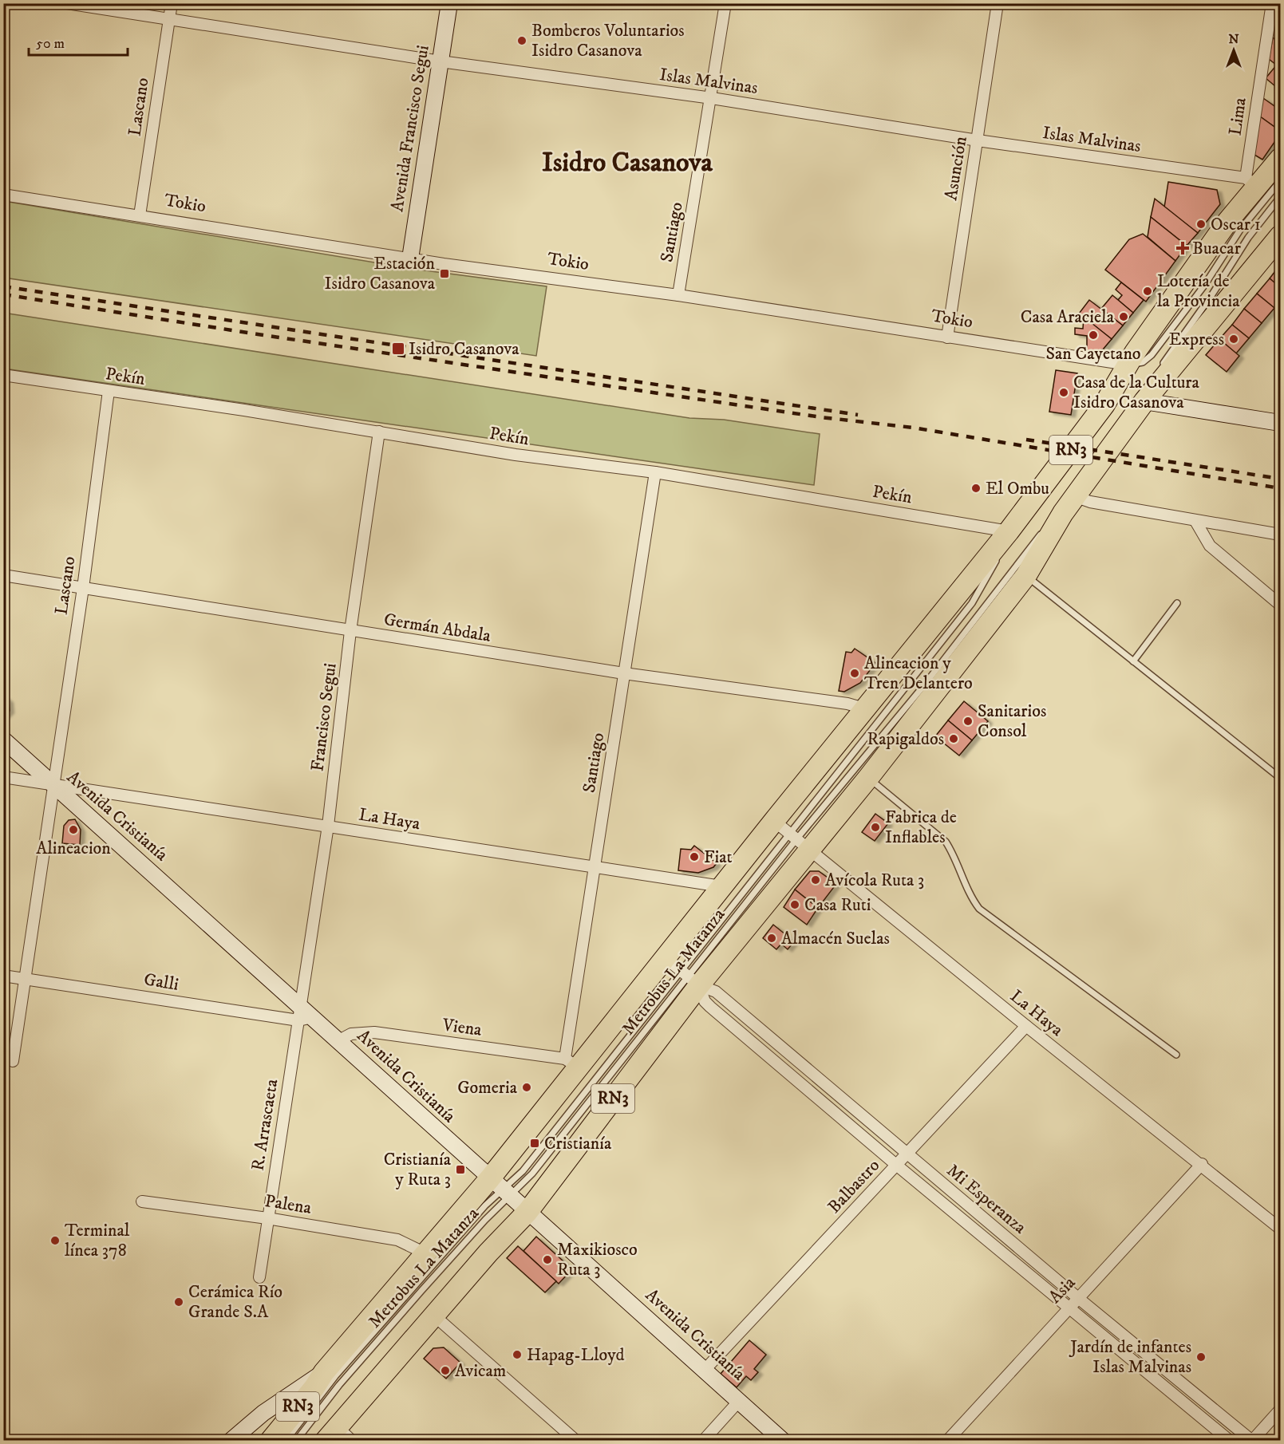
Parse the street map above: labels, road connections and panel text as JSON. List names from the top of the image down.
{
  "streets": {
    "highway": ["RN3"],
    "main road": ["Avenida Francisco Segui", "Avenida Cristianía"],
    "street": [
      "Islas Malvinas",
      "Lascano",
      "Lima",
      "Asunción",
      "Tokio",
      "Santiago",
      "Pekín",
      "Germán Abdala",
      "Francisco Segui",
      "La Haya",
      "Galli",
      "Viena",
      "R. Arrascaeta",
      "Balbastro",
      "Mi Esperanza",
      "Palena",
      "Asia"
    ],
    "lane": ["Metrobus La Matanza"]
  },
  "crossings": [
    ["Islas Malvinas", "Lascano"],
    ["Islas Malvinas", "Lima"],
    ["Islas Malvinas", "Avenida Francisco Segui"],
    ["Islas Malvinas", "Asunción"],
    ["Islas Malvinas", "Santiago"],
    ["Islas Malvinas", "RN3"],
    ["Lascano", "Tokio"],
    ["Lascano", "Pekín"],
    ["Lascano", "Germán Abdala"],
    ["Lascano", "Avenida Cristianía"],
    ["Lascano", "La Haya"],
    ["Lascano", "Galli"],
    ["Lima", "RN3"],
    ["Avenida Francisco Segui", "Tokio"],
    ["Asunción", "Tokio"],
    ["Tokio", "Santiago"],
    ["Tokio", "RN3"],
    ["Santiago", "Pekín"],
    ["Santiago", "RN3"],
    ["Santiago", "Germán Abdala"],
    ["Santiago", "La Haya"],
    ["Santiago", "Viena"],
    ["Pekín", "RN3"],
    ["Pekín", "Francisco Segui"],
    ["Pekín", "Metrobus La Matanza"],
    ["RN3", "Germán Abdala"],
    ["RN3", "Avenida Cristianía"],
    ["RN3", "La Haya"],
    ["RN3", "Metrobus La Matanza"],
    ["RN3", "Viena"],
    ["RN3", "Mi Esperanza"],
    ["RN3", "Palena"],
    ["Germán Abdala", "Francisco Segui"],
    ["Francisco Segui", "Avenida Cristianía"],
    ["Francisco Segui", "La Haya"],
    ["Francisco Segui", "Galli"],
    ["Francisco Segui", "R. Arrascaeta"],
    ["Avenida Cristianía", "La Haya"],
    ["Avenida Cristianía", "Metrobus La Matanza"],
    ["Avenida Cristianía", "Galli"],
    ["Avenida Cristianía", "Viena"],
    ["Avenida Cristianía", "R. Arrascaeta"],
    ["Avenida Cristianía", "Balbastro"],
    ["La Haya", "Metrobus La Matanza"],
    ["La Haya", "Balbastro"],
    ["La Haya", "Asia"],
    ["Metrobus La Matanza", "Mi Esperanza"],
    ["Galli", "R. Arrascaeta"],
    ["R. Arrascaeta", "Palena"],
    ["Balbastro", "Mi Esperanza"],
    ["Mi Esperanza", "Asia"]
  ],
  "districts": ["Isidro Casanova"],
  "places": {
    "other": [
      "Bomberos Voluntarios Isidro Casanova",
      "Oscar 1",
      "Lotería de la Provincia",
      "Casa Araciela",
      "San Cayetano",
      "Express",
      "Casa de la Cultura Isidro Casanova",
      "El Ombu",
      "Alineacion y Tren Delantero",
      "Sanitarios Consol",
      "Rapigaldos",
      "Fabrica de Inflables",
      "Alineacion",
      "Fiat",
      "Avícola Ruta 3",
      "Casa Ruti",
      "Almacén Suelas",
      "Gomeria",
      "Terminal línea 378",
      "Maxikiosco Ruta 3",
      "Cerámica Río Grande S.A",
      "Hapag-Lloyd",
      "Jardín de infantes Islas Malvinas",
      "Avicam"
    ],
    "health": ["Buacar"],
    "transit": [
      "Estación Isidro Casanova",
      "Isidro Casanova",
      "Cristianía",
      "Cristianía y Ruta 3"
    ]
  },
  "scale_bar": "50 m",
  "north": "top"
}
